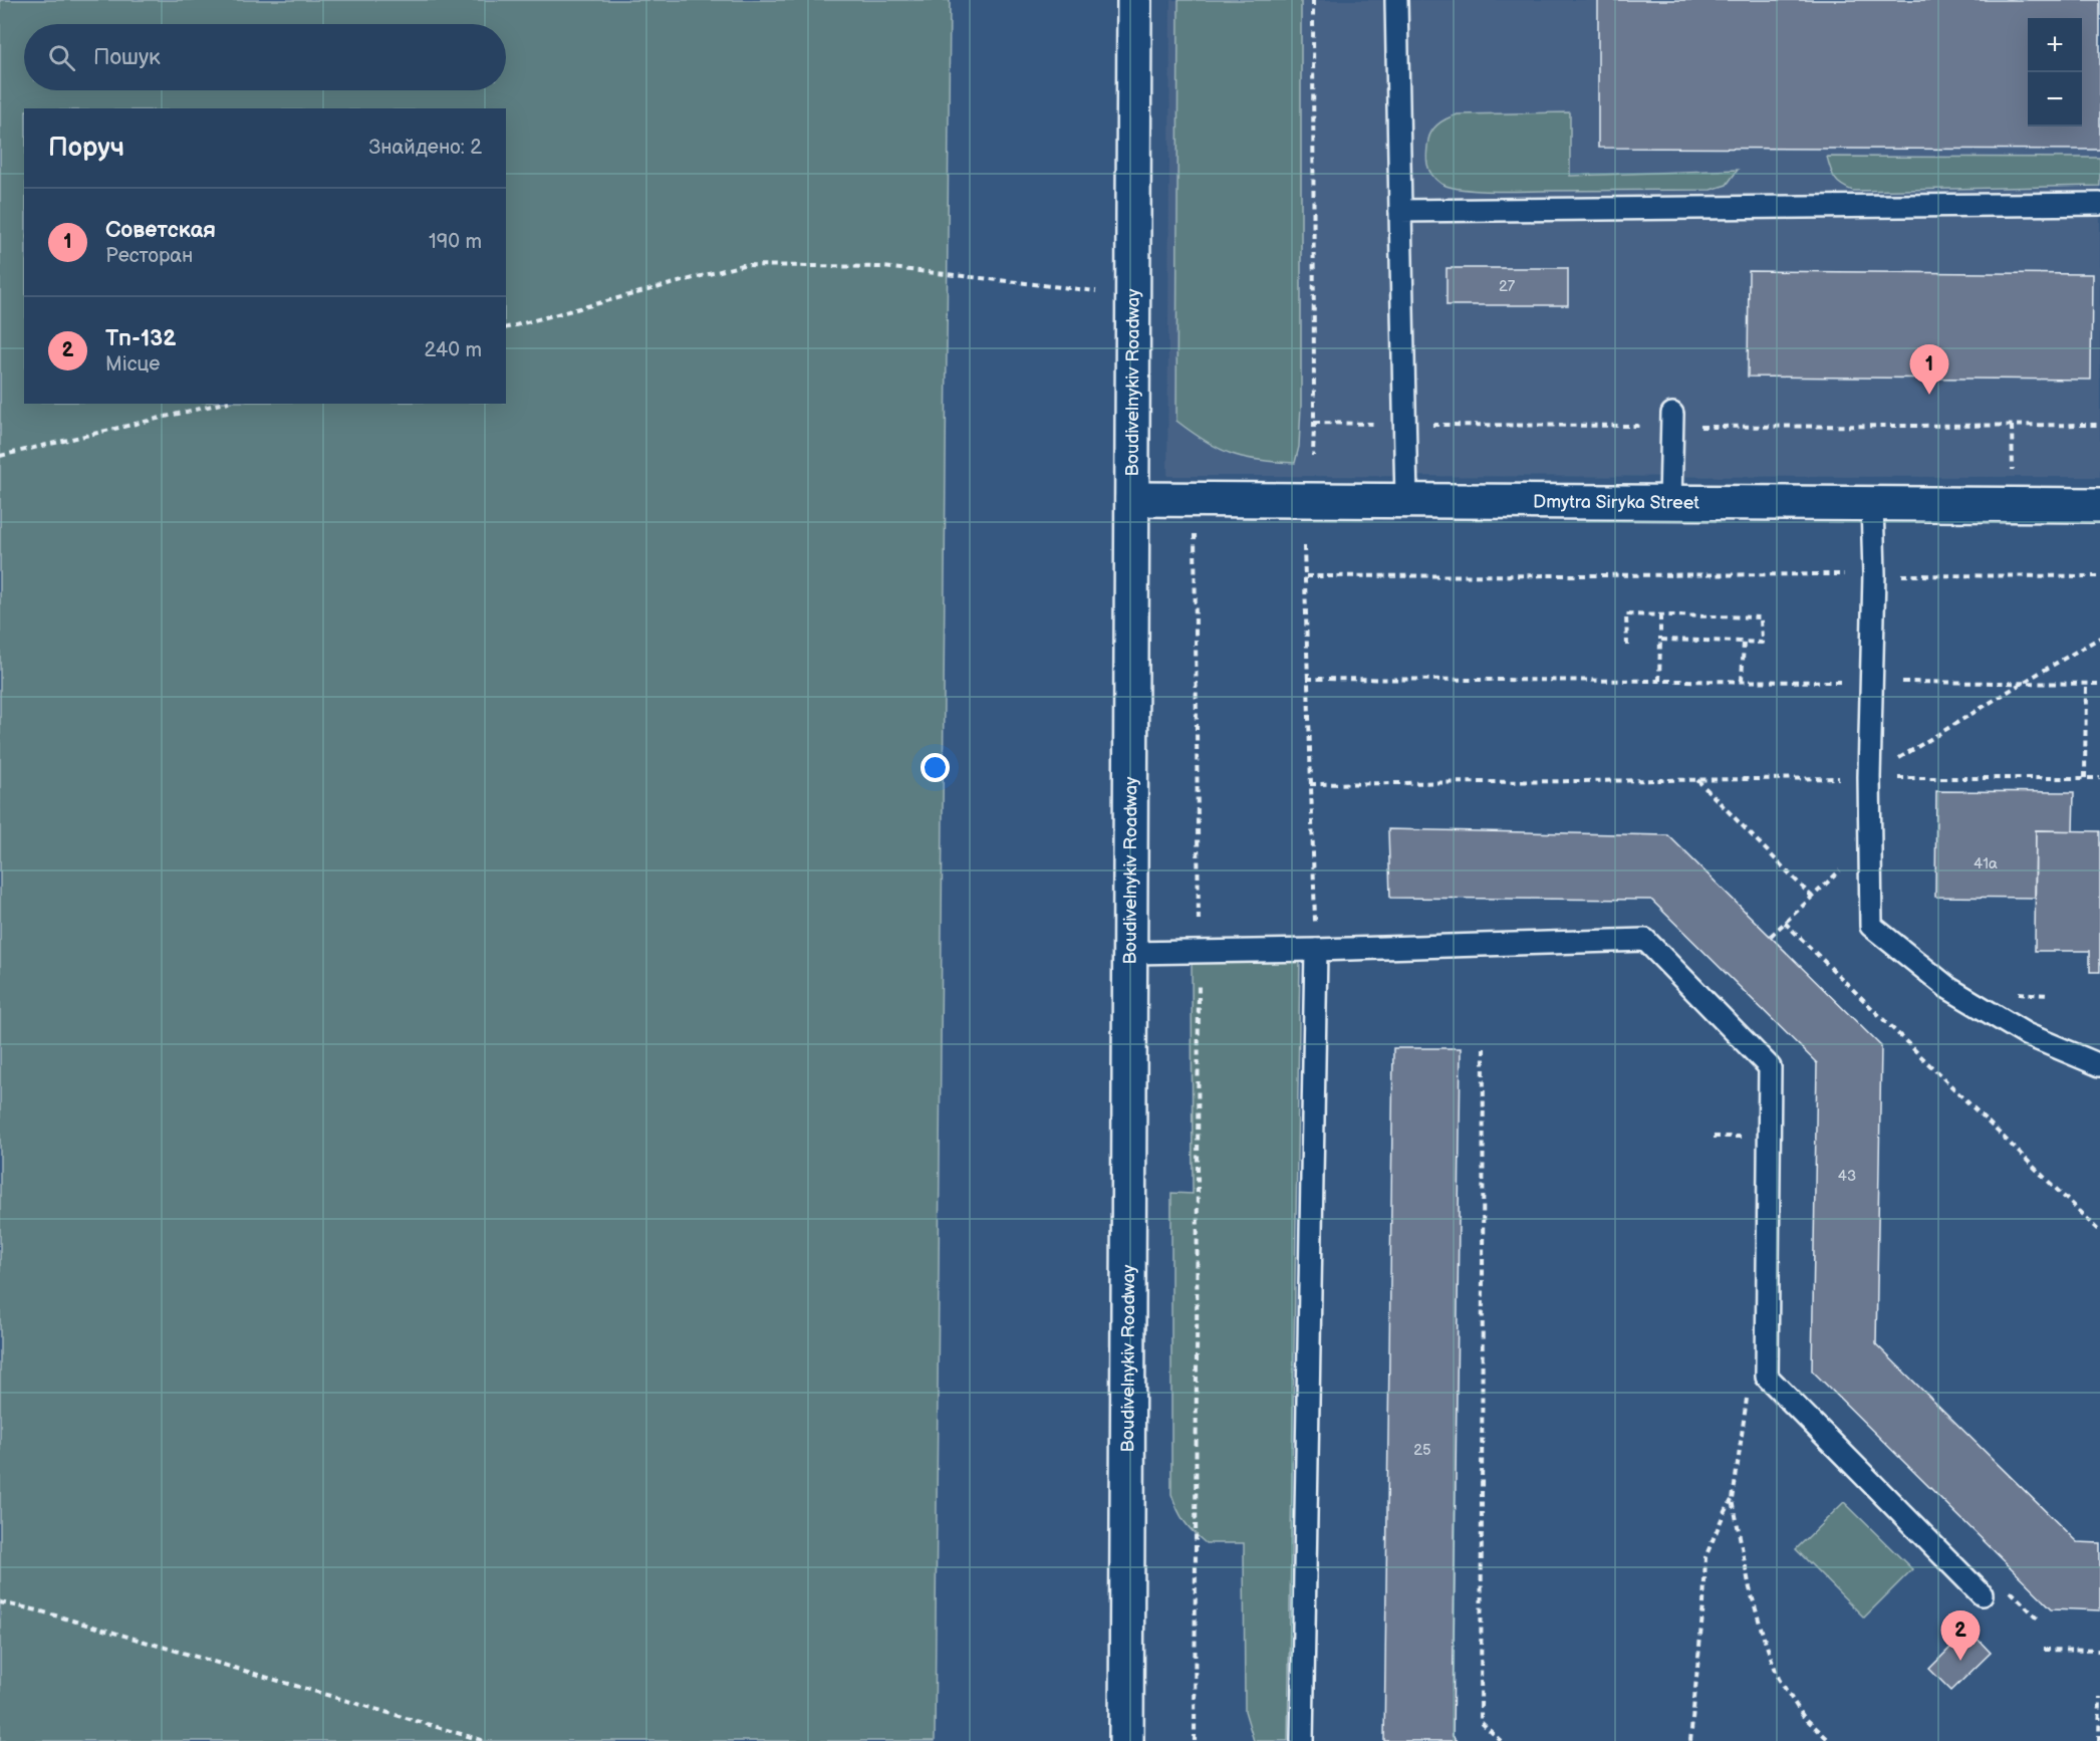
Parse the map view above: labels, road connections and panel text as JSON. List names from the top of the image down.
{
  "streets": {
    "main road": ["Boudivelnykiv Roadway", "Dmytra Siryka Street"]
  },
  "crossings": [
    ["Boudivelnykiv Roadway", "Dmytra Siryka Street"]
  ],
  "house_numbers": [
    "27",
    "41а",
    "43",
    "25"
  ],
  "page": {
    "map_buttons": ["+", "−"],
    "search": "Пошук",
    "heading": ["Поруч", "Знайдено: 2"],
    "list": [
      {
        "mark": "1",
        "name": "Советская",
        "note": "Ресторан",
        "value": "190 m"
      },
      {
        "mark": "2",
        "name": "Тп-132",
        "note": "Місце",
        "value": "240 m"
      }
    ],
    "pins": ["1", "2"]
  }
}
